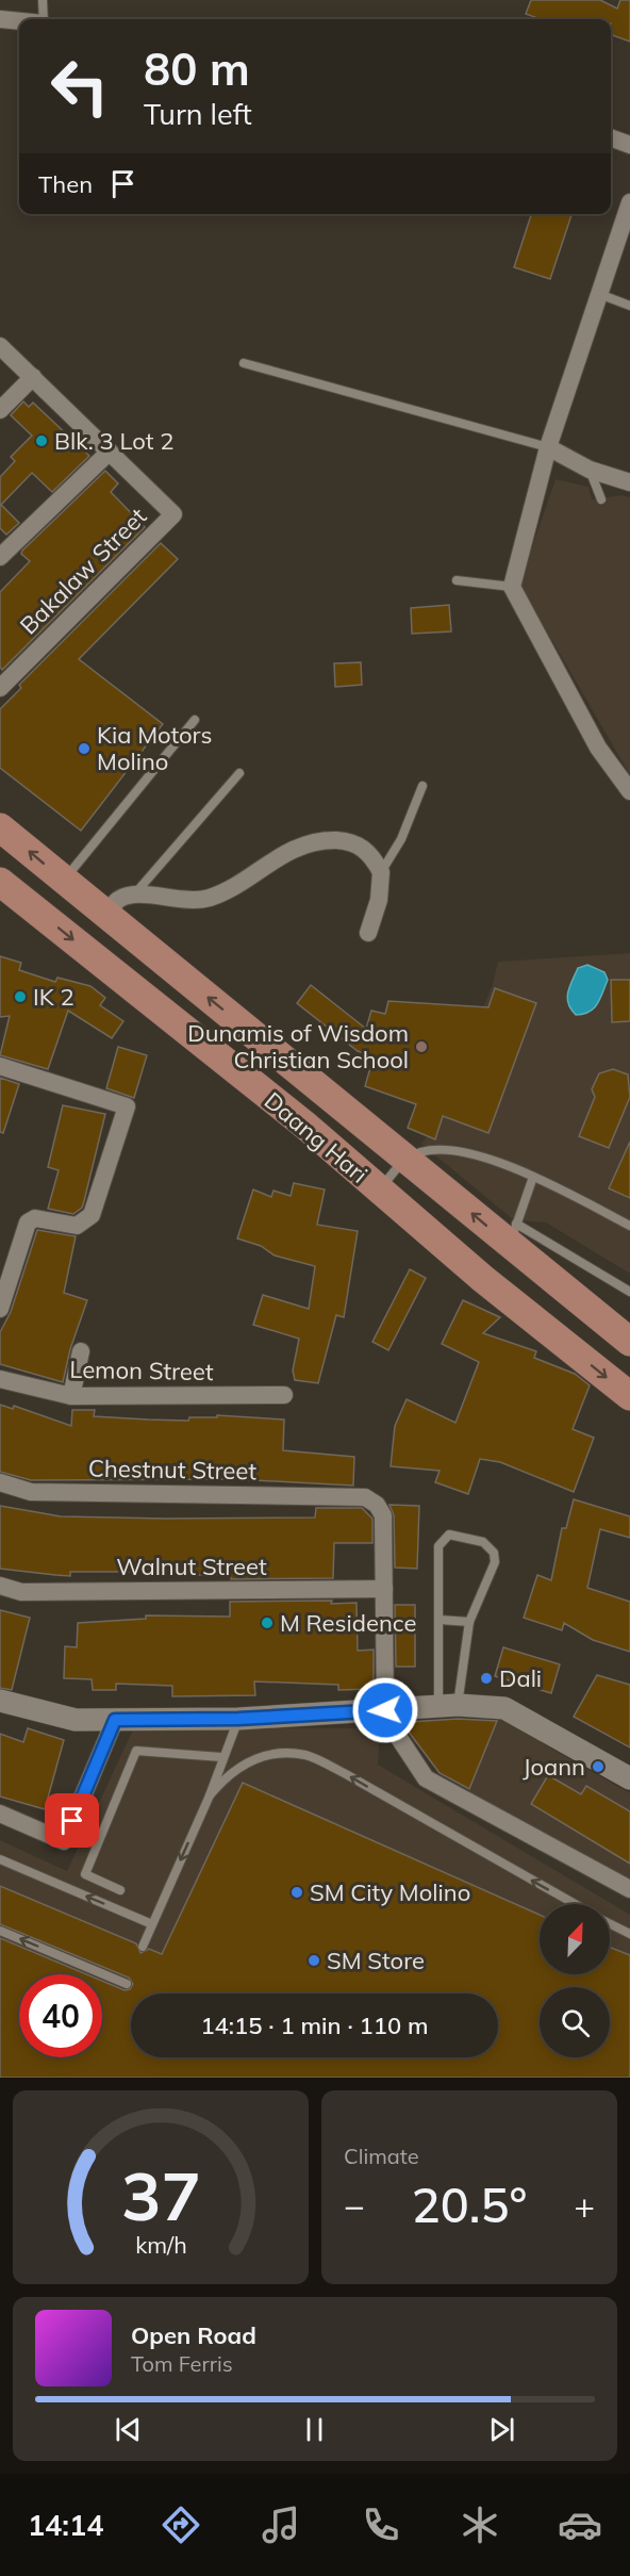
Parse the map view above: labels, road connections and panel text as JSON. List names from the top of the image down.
{
  "streets": {
    "main road": ["Daang Hari"],
    "street": [
      "Bakalaw Street",
      "Lemon Street",
      "Chestnut Street",
      "Walnut Street"
    ]
  },
  "crossings": [
    ["Chestnut Street", "Walnut Street"]
  ],
  "places": [
    "Blk. 3 Lot 2",
    "Kia Motors Molino",
    "IK 2",
    "Dunamis of Wisdom Christian School",
    "M Residence",
    "Dali",
    "Joann",
    "SM City Molino",
    "SM Store"
  ],
  "north": "top right",
  "page": {
    "turn": ["80 m", "Turn left"],
    "then": "Then",
    "limit": "40",
    "trip": "14:15 · 1 min · 110 m",
    "tile": "Climate",
    "heat": ["−", "20.5°", "+"],
    "song": ["Open Road", "Tom Ferris"],
    "tabs": "14:14",
    "gauge": ["37", "km/h"]
  }
}
